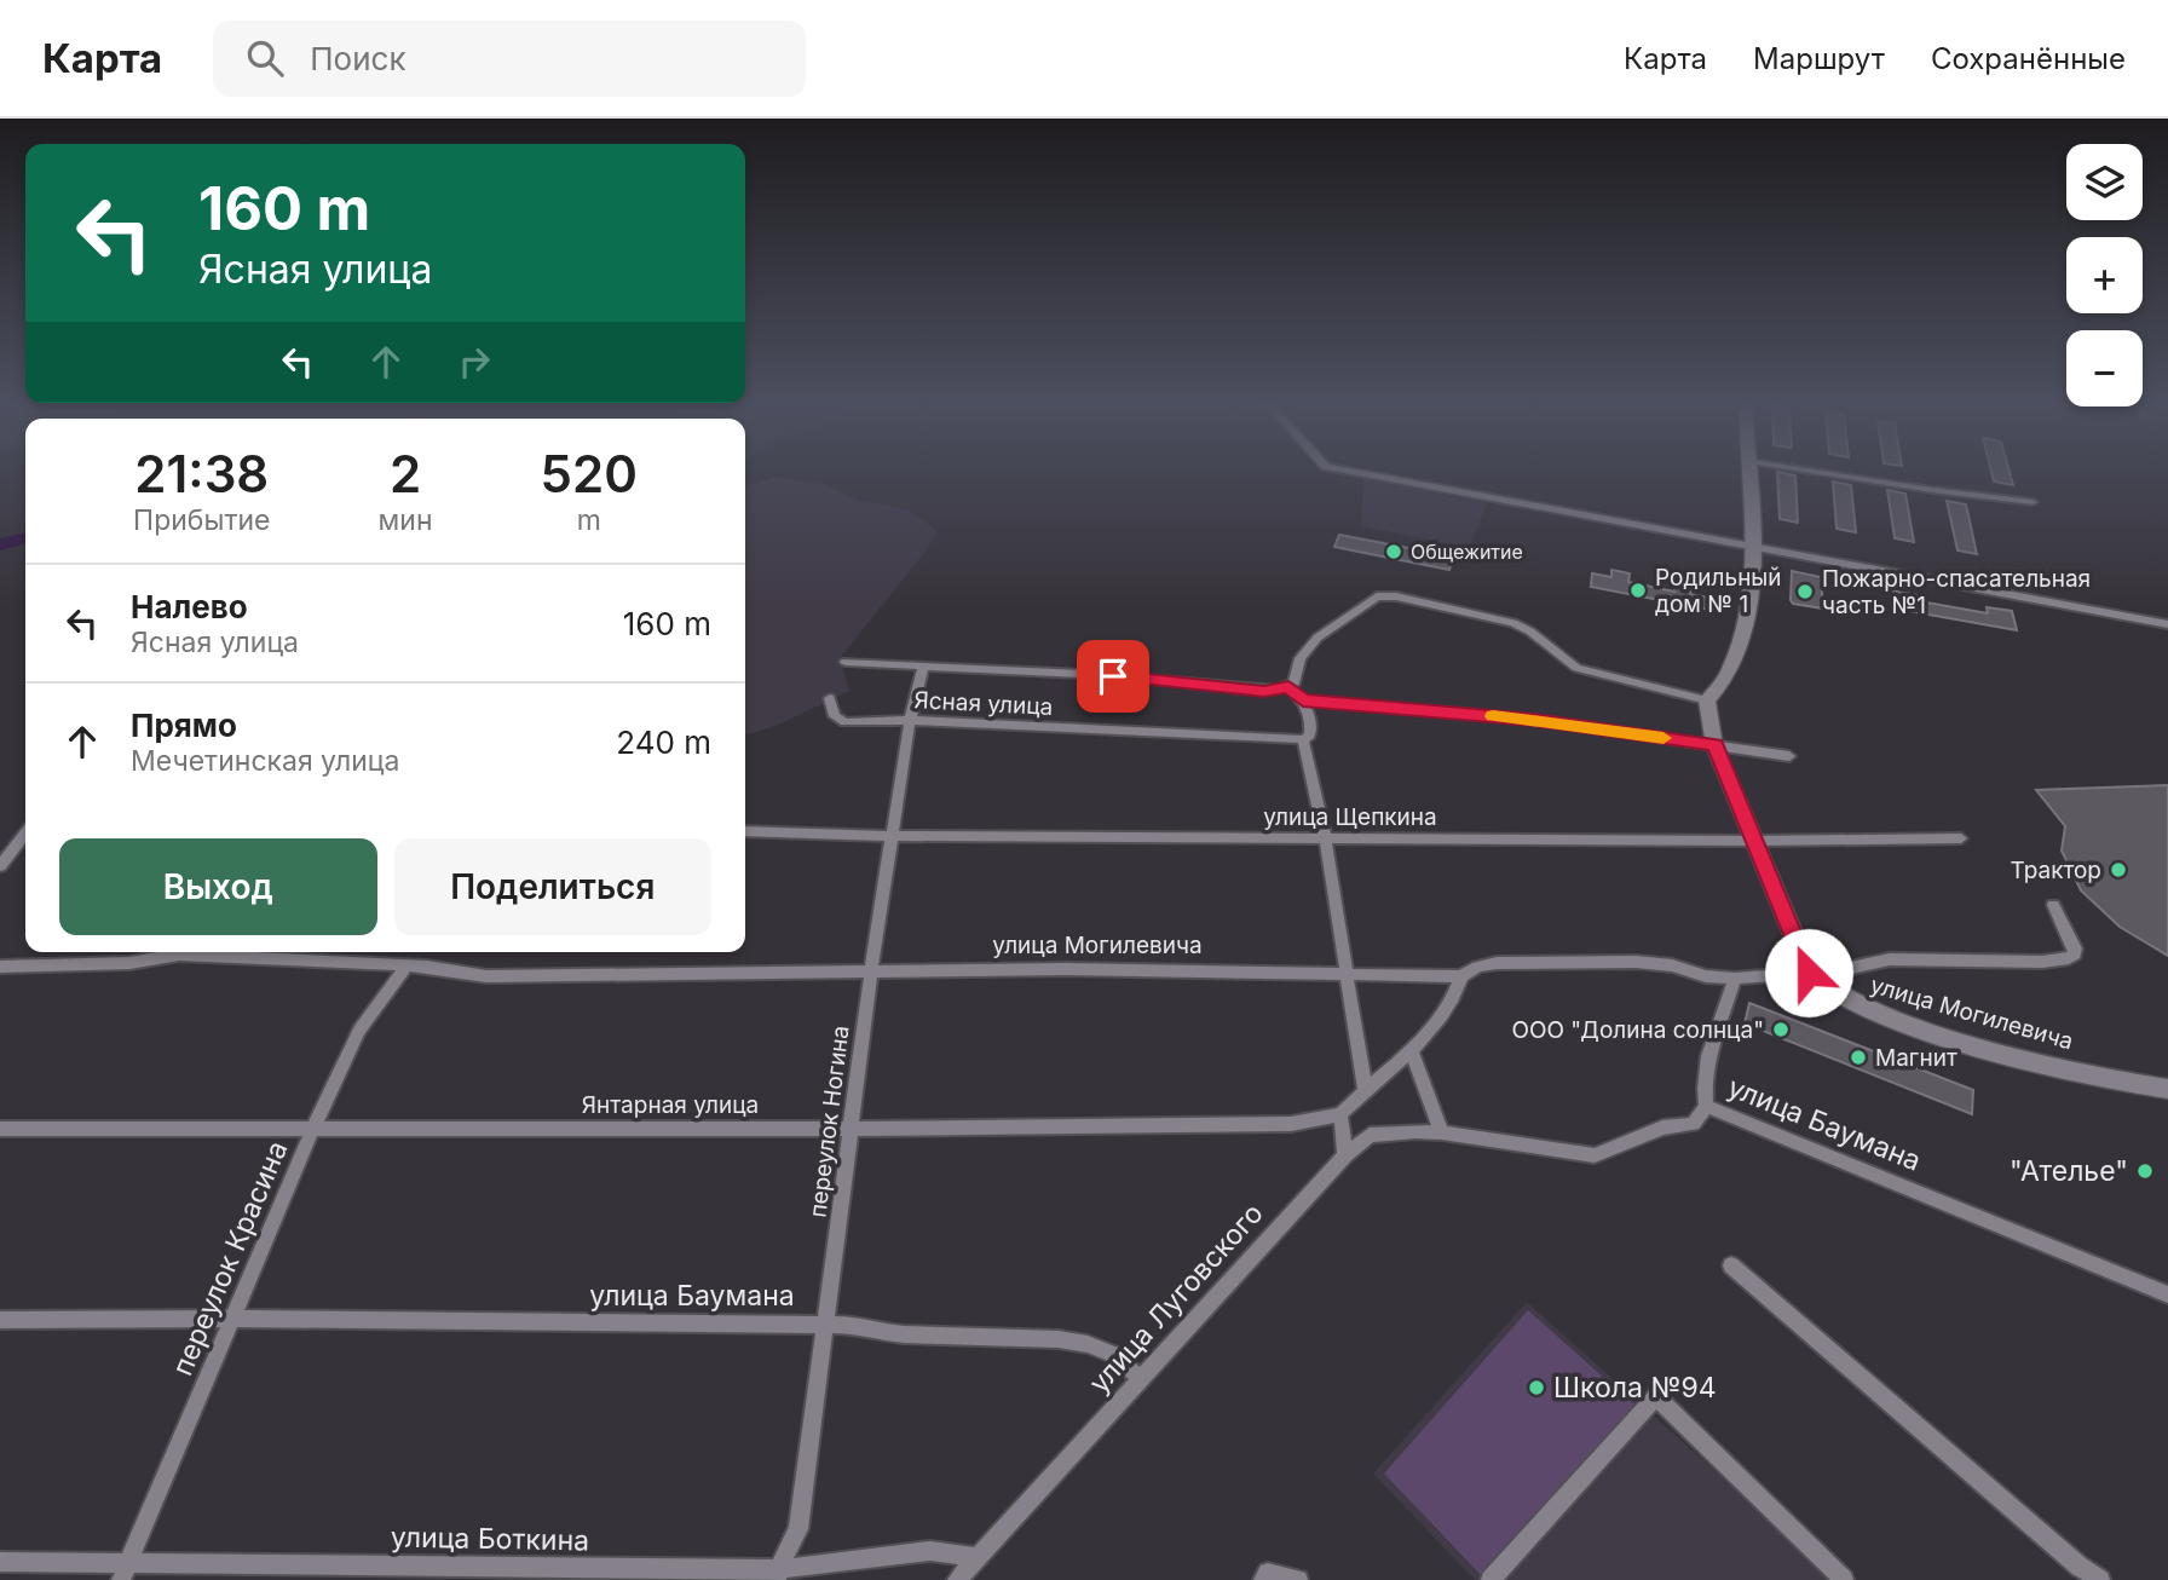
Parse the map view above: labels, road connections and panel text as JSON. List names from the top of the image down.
{
  "streets": {
    "street": [
      "Ясная улица",
      "улица Щепкина",
      "улица Могилевича",
      "Янтарная улица",
      "переулок Ногина",
      "улица Баумана",
      "переулок Красина",
      "улица Луговского",
      "улица Боткина"
    ]
  },
  "crossings": [
    ["Ясная улица", "переулок Ногина"],
    ["улица Щепкина", "переулок Ногина"],
    ["улица Могилевича", "переулок Ногина"],
    ["улица Могилевича", "переулок Красина"],
    ["Янтарная улица", "переулок Ногина"],
    ["Янтарная улица", "переулок Красина"],
    ["переулок Ногина", "улица Баумана"],
    ["переулок Ногина", "улица Боткина"],
    ["улица Баумана", "переулок Красина"],
    ["улица Баумана", "улица Луговского"],
    ["переулок Красина", "улица Боткина"],
    ["улица Луговского", "улица Боткина"]
  ],
  "places": [
    "Общежитие",
    "Родильный дом № 1",
    "Пожарно-спасательная часть №1",
    "Трактор",
    "ООО \"Долина солнца\"",
    "Магнит",
    "\"Ателье\"",
    "Школа №94"
  ],
  "page": {
    "header": "Карта",
    "search": "Поиск",
    "nav": ["Карта", "Маршрут", "Сохранённые"],
    "map_buttons": ["+", "−"],
    "turn": ["160 m", "Ясная улица"],
    "eta": [
      "21:38",
      "Прибытие",
      "2",
      "мин",
      "520",
      "m"
    ],
    "list": [
      {
        "name": "Налево",
        "note": "Ясная улица",
        "value": "160 m"
      },
      {
        "name": "Прямо",
        "note": "Мечетинская улица",
        "value": "240 m"
      }
    ],
    "buttons": ["Выход", "Поделиться"]
  }
}
